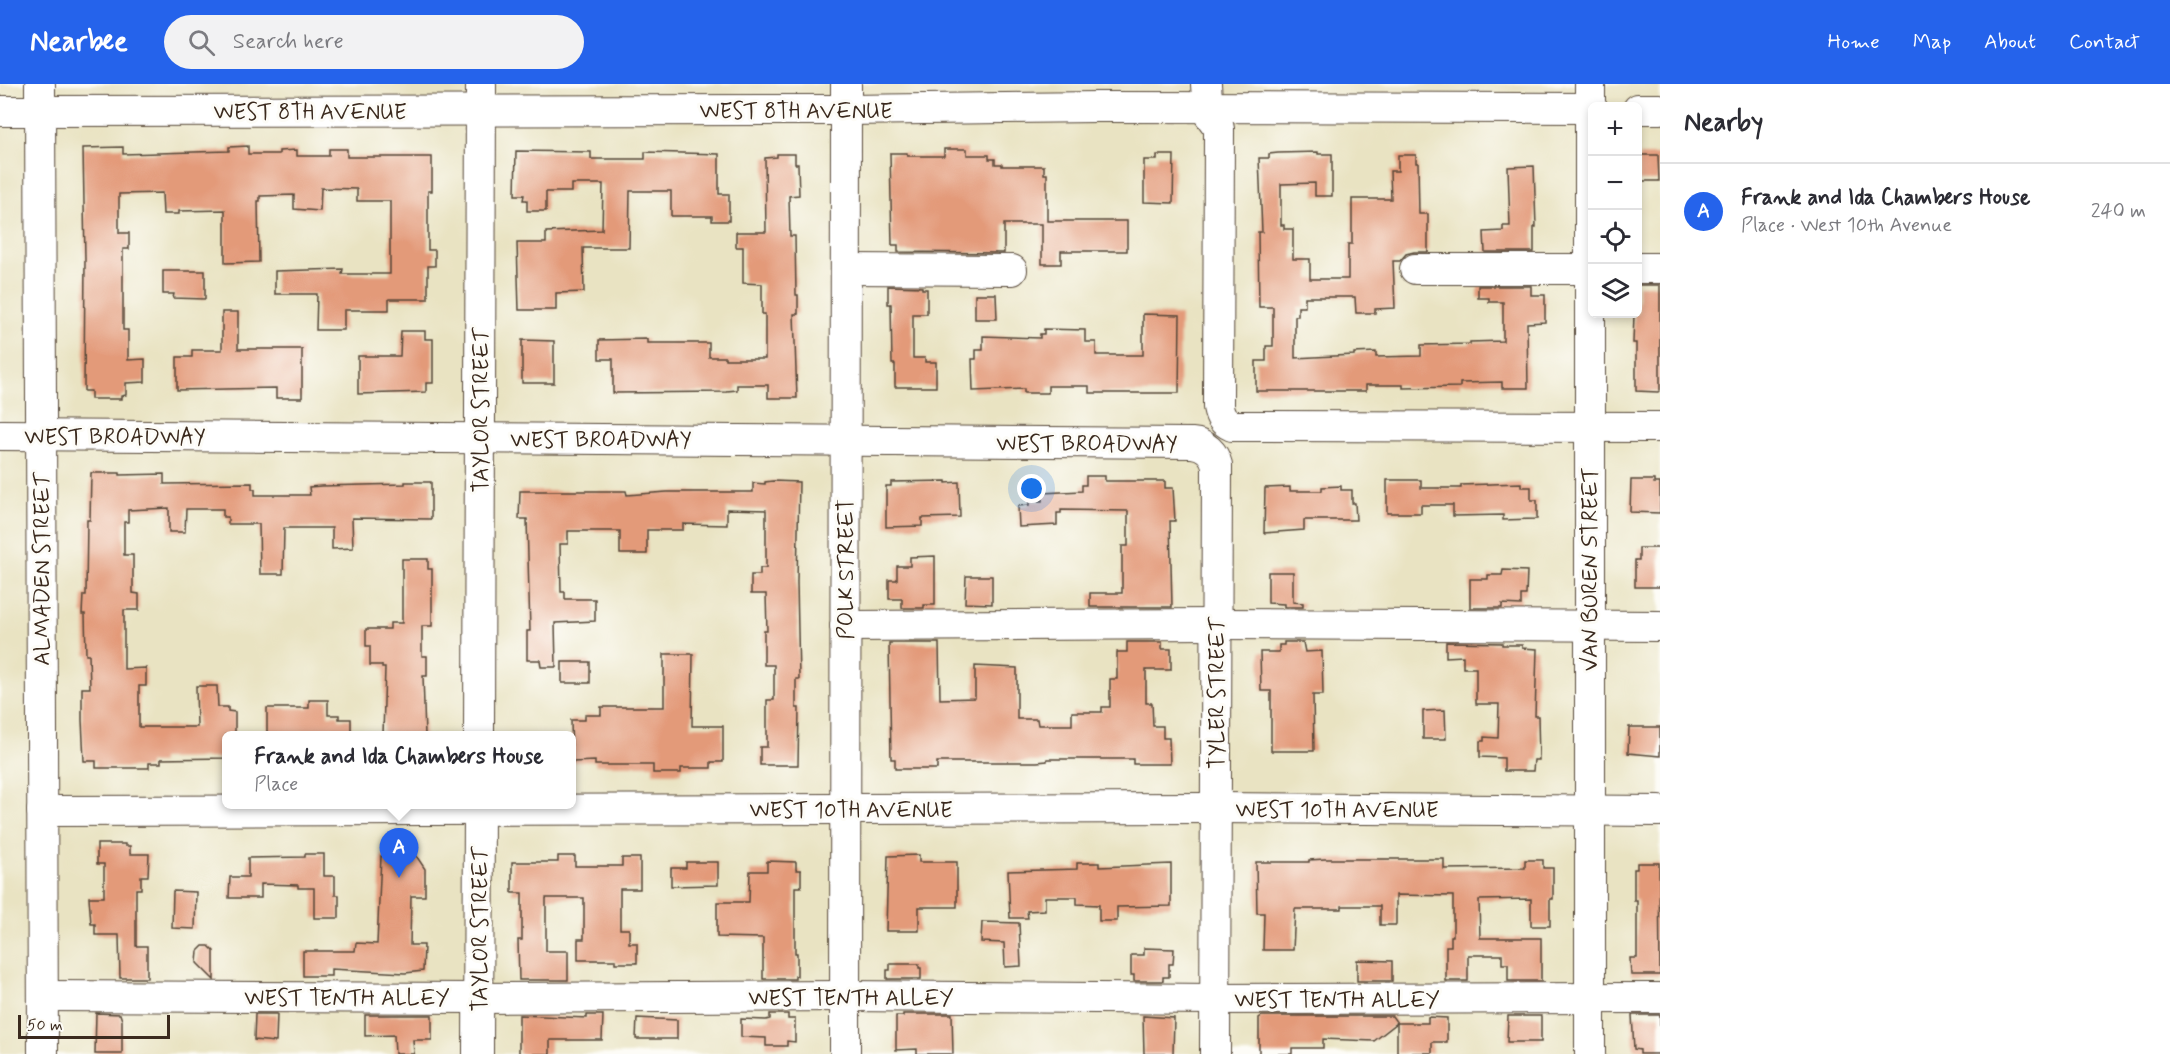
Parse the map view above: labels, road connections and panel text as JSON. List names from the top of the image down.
{
  "streets": {
    "street": [
      "WEST 8TH AVENUE",
      "TAYLOR STREET",
      "WEST BROADWAY",
      "ALMADEN STREET",
      "POLK STREET",
      "VAN BUREN STREET",
      "TYLER STREET",
      "WEST 10TH AVENUE",
      "WEST TENTH ALLEY"
    ]
  },
  "crossings": [
    ["WEST 8TH AVENUE", "TAYLOR STREET"],
    ["WEST 8TH AVENUE", "ALMADEN STREET"],
    ["WEST 8TH AVENUE", "POLK STREET"],
    ["WEST 8TH AVENUE", "VAN BUREN STREET"],
    ["TAYLOR STREET", "WEST BROADWAY"],
    ["TAYLOR STREET", "WEST TENTH ALLEY"],
    ["WEST BROADWAY", "ALMADEN STREET"],
    ["WEST BROADWAY", "POLK STREET"],
    ["WEST BROADWAY", "TYLER STREET"],
    ["ALMADEN STREET", "WEST 10TH AVENUE"],
    ["ALMADEN STREET", "WEST TENTH ALLEY"],
    ["POLK STREET", "WEST 10TH AVENUE"],
    ["POLK STREET", "WEST TENTH ALLEY"],
    ["VAN BUREN STREET", "WEST 10TH AVENUE"],
    ["VAN BUREN STREET", "WEST TENTH ALLEY"],
    ["TYLER STREET", "WEST 10TH AVENUE"],
    ["TYLER STREET", "WEST TENTH ALLEY"]
  ],
  "scale_bar": "50 m",
  "page": {
    "header": "Nearbee",
    "search": "Search here",
    "nav": [
      "Home",
      "Map",
      "About",
      "Contact"
    ],
    "heading": "Nearby",
    "map_buttons": ["+", "−"],
    "list": [
      {
        "mark": "A",
        "name": "Frank and Ida Chambers House",
        "note": "Place · West 10th Avenue",
        "value": "240 m"
      }
    ],
    "popup": ["Frank and Ida Chambers House", "Place"],
    "pins": "A",
    "scale": "50 m"
  }
}
